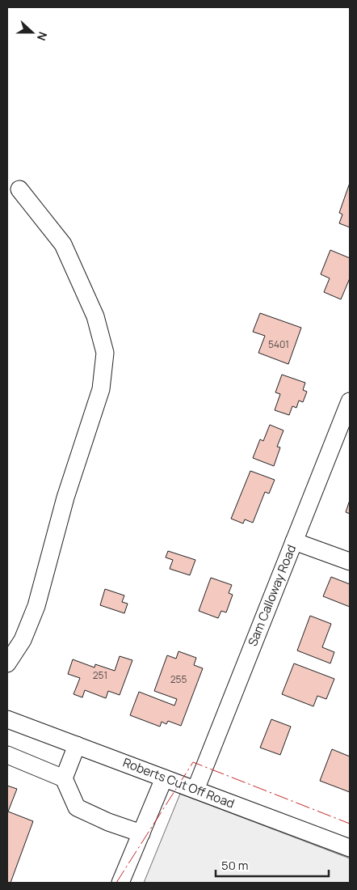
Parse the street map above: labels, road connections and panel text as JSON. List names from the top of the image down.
{
  "streets": {
    "street": ["Sam Calloway Road", "Roberts Cut Off Road"]
  },
  "crossings": [
    ["Sam Calloway Road", "Roberts Cut Off Road"]
  ],
  "house_numbers": ["5401", "251", "255"],
  "scale_bar": "50 m",
  "north": "right"
}
